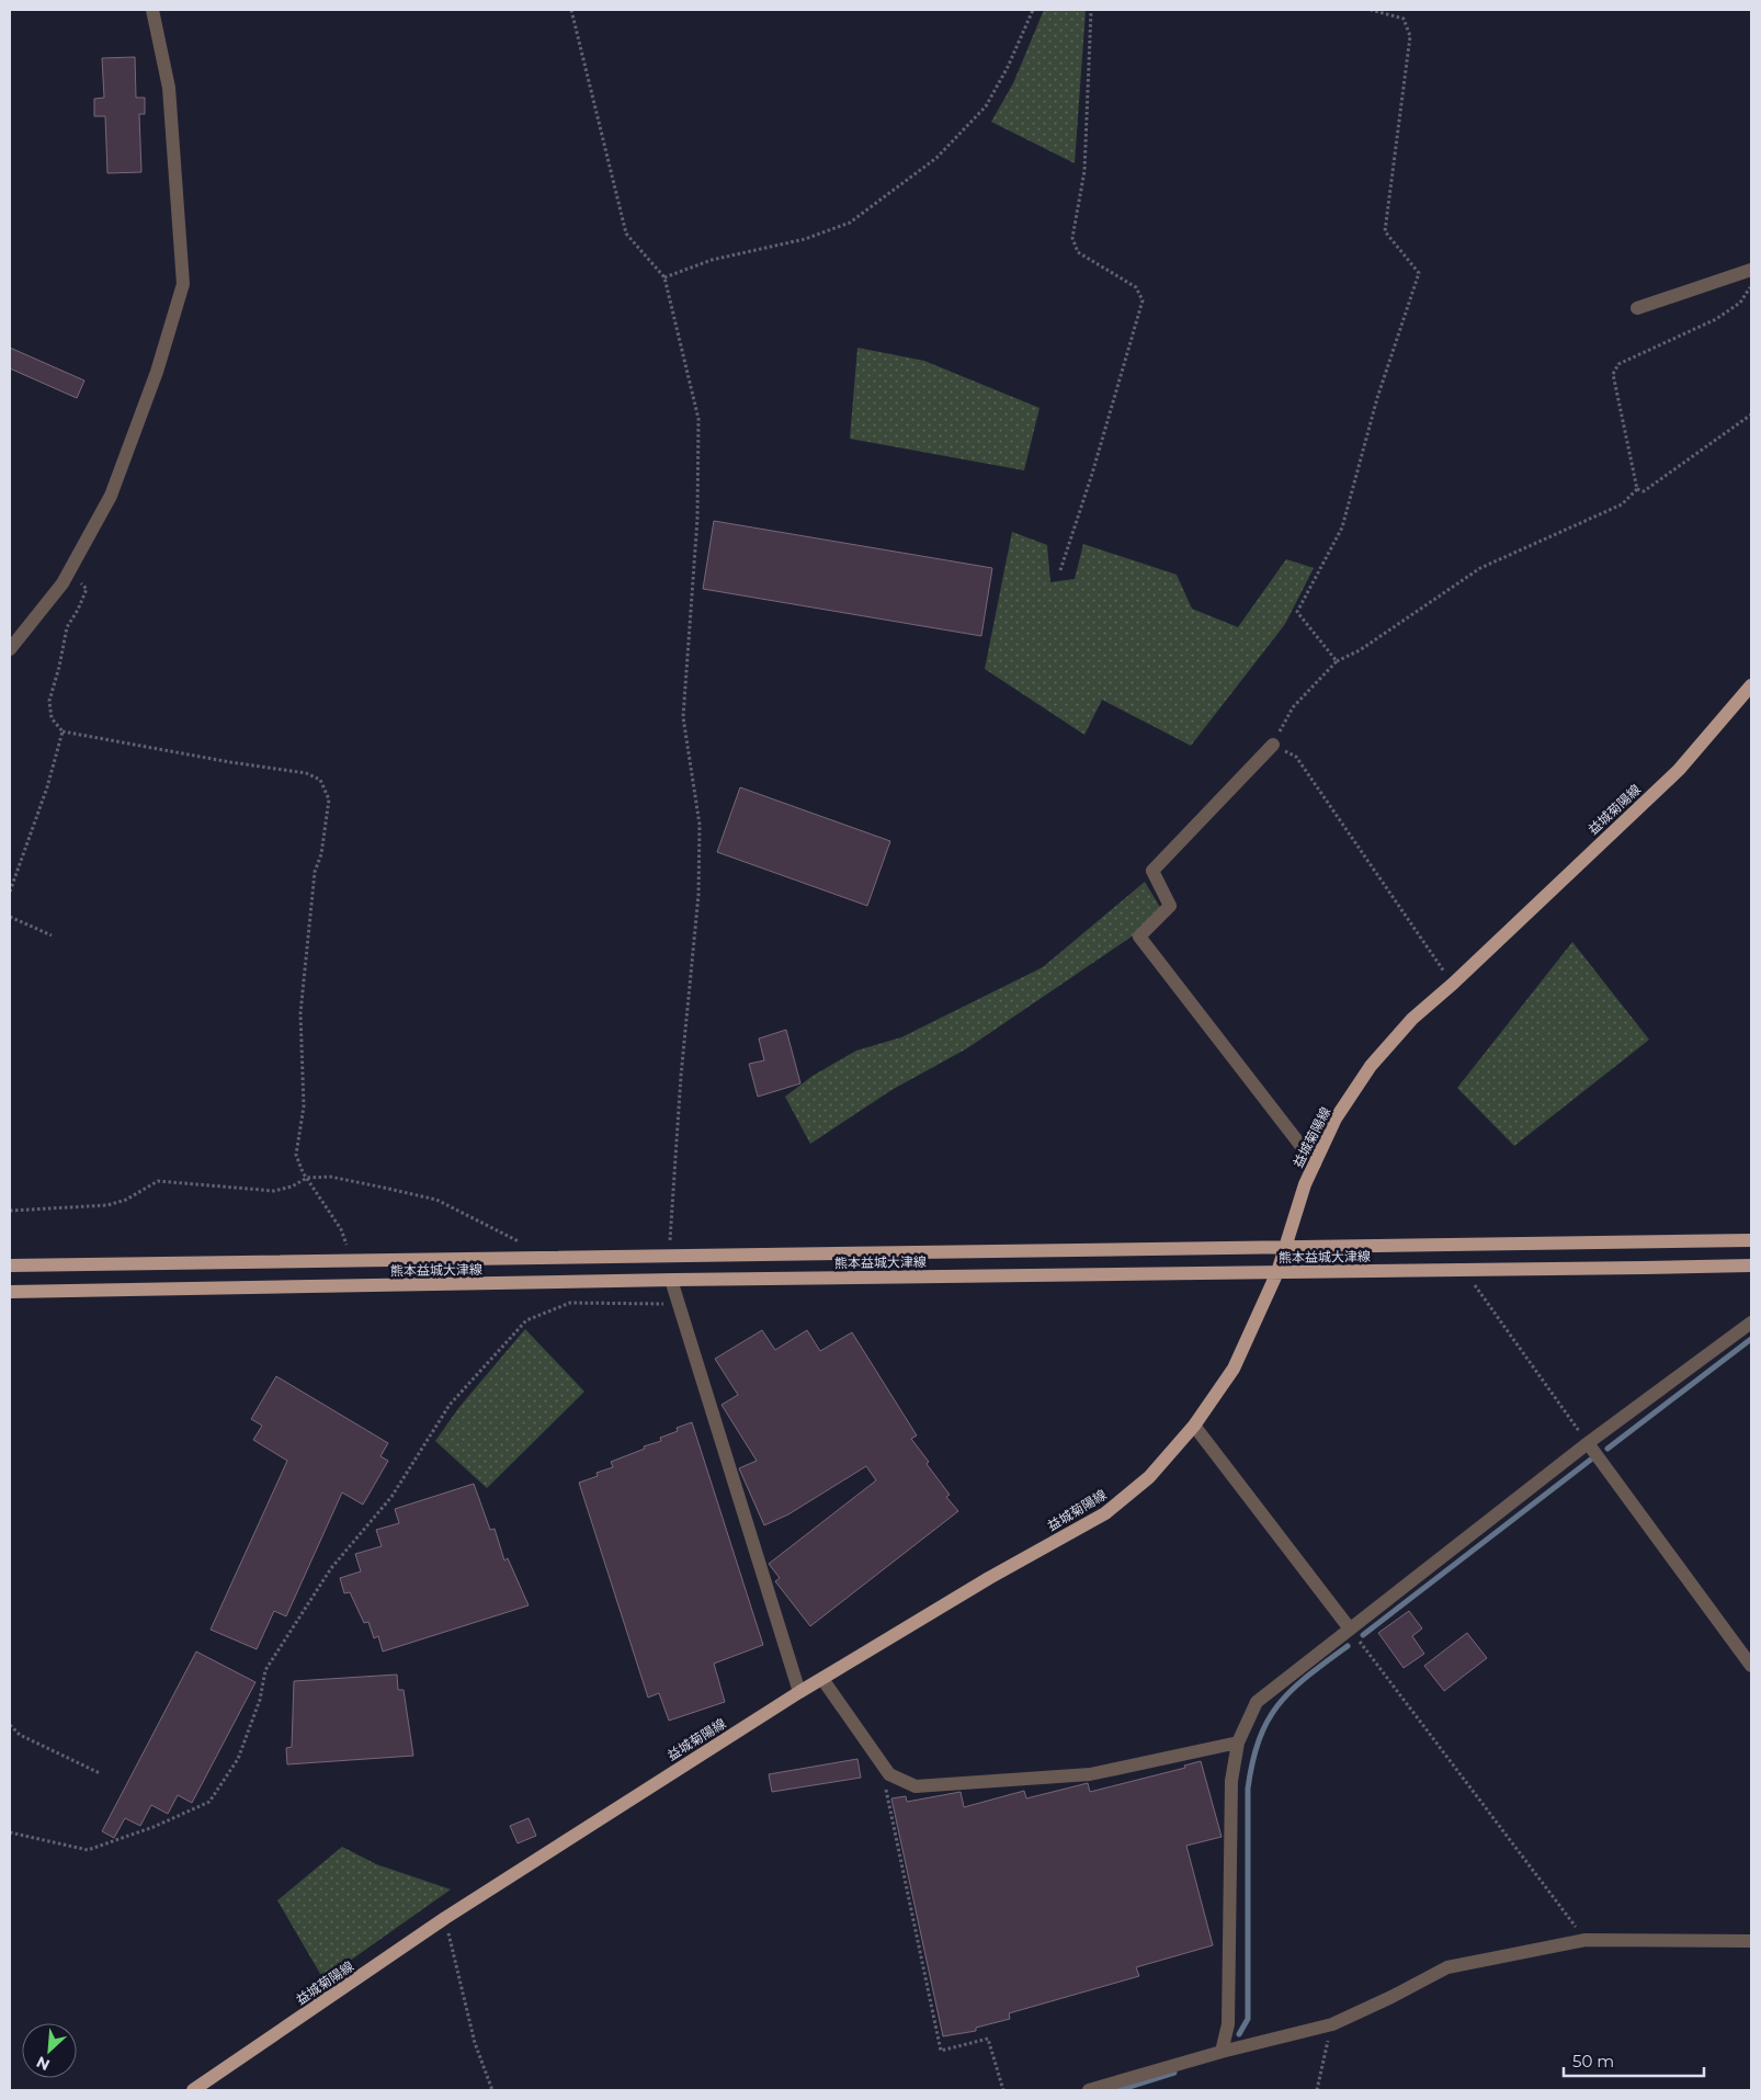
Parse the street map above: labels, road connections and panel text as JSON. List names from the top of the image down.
{
  "streets": {
    "main road": ["益城菊陽線", "熊本益城大津線"]
  },
  "crossings": [
    ["益城菊陽線", "熊本益城大津線"]
  ],
  "scale_bar": "50 m",
  "north": "bottom left"
}
